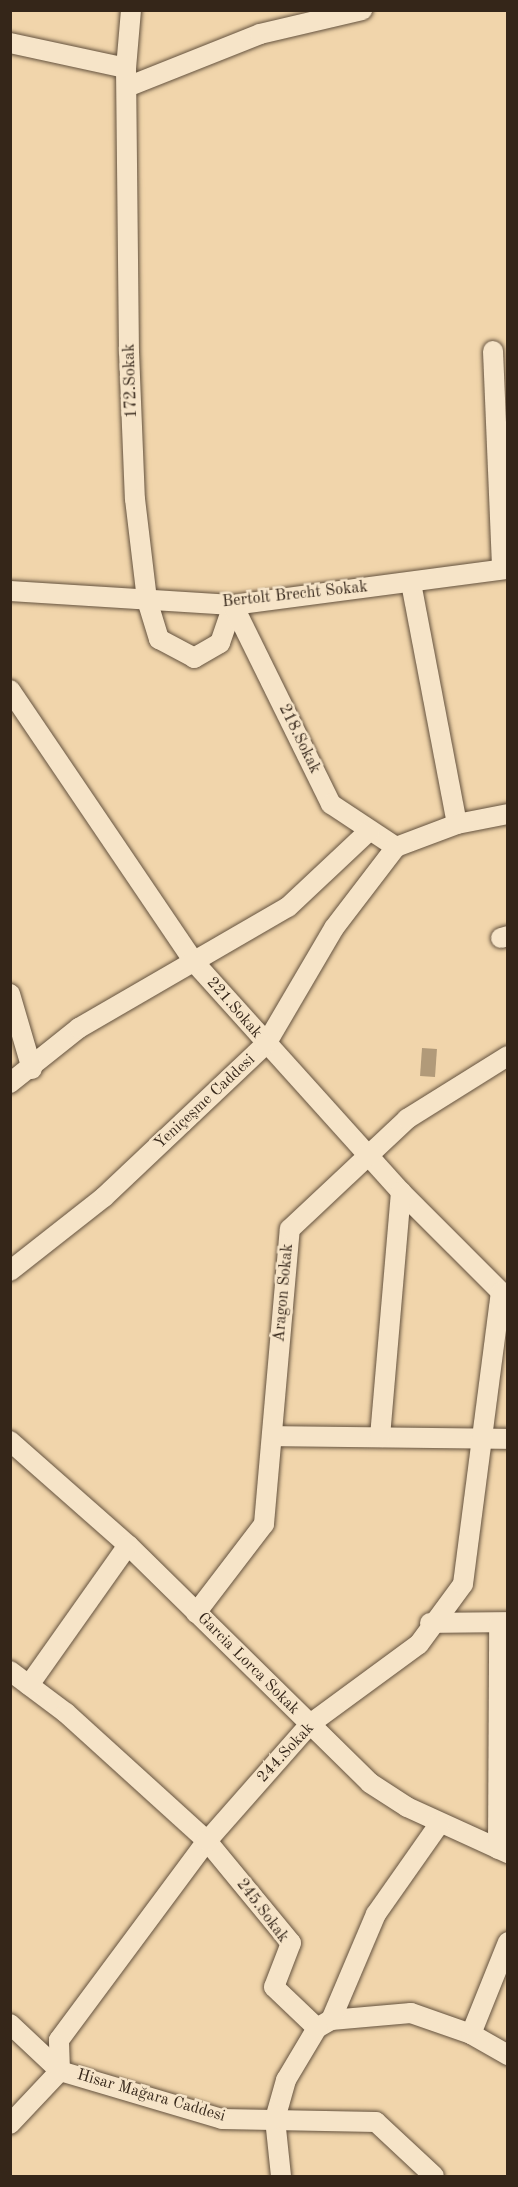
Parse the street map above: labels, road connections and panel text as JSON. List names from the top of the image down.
{
  "streets": {
    "street": [
      "172.Sokak",
      "Bertolt Brecht Sokak",
      "218.Sokak",
      "221.Sokak",
      "Yeniçeşme Caddesi",
      "Aragon Sokak",
      "Garcia Lorca Sokak",
      "244.Sokak",
      "245.Sokak",
      "Hisar Mağara Caddesi"
    ]
  },
  "crossings": [
    ["172.Sokak", "Bertolt Brecht Sokak"],
    ["172.Sokak", "218.Sokak"],
    ["Bertolt Brecht Sokak", "218.Sokak"],
    ["218.Sokak", "Yeniçeşme Caddesi"],
    ["221.Sokak", "Yeniçeşme Caddesi"],
    ["221.Sokak", "Aragon Sokak"],
    ["221.Sokak", "244.Sokak"],
    ["Aragon Sokak", "Garcia Lorca Sokak"],
    ["Garcia Lorca Sokak", "244.Sokak"],
    ["244.Sokak", "245.Sokak"],
    ["244.Sokak", "Hisar Mağara Caddesi"]
  ]
}
